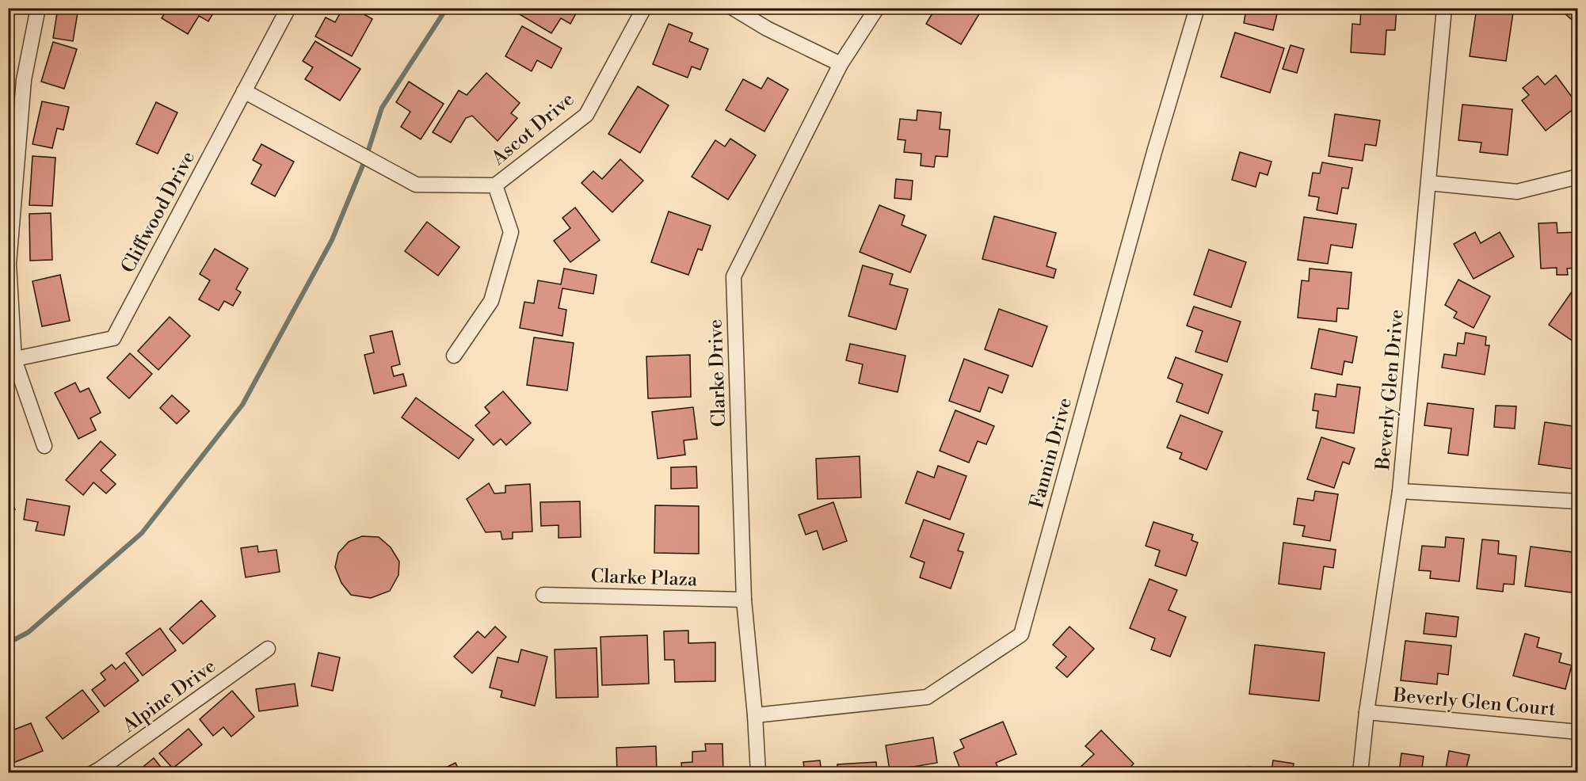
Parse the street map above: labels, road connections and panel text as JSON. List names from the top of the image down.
{
  "streets": {
    "street": [
      "Ascot Drive",
      "Cliffwood Drive",
      "Clarke Drive",
      "Beverly Glen Drive",
      "Fannin Drive",
      "Clarke Plaza",
      "Alpine Drive",
      "Beverly Glen Court"
    ]
  },
  "crossings": [
    ["Ascot Drive", "Cliffwood Drive"],
    ["Clarke Drive", "Fannin Drive"],
    ["Clarke Drive", "Clarke Plaza"],
    ["Beverly Glen Drive", "Beverly Glen Court"]
  ]
}
